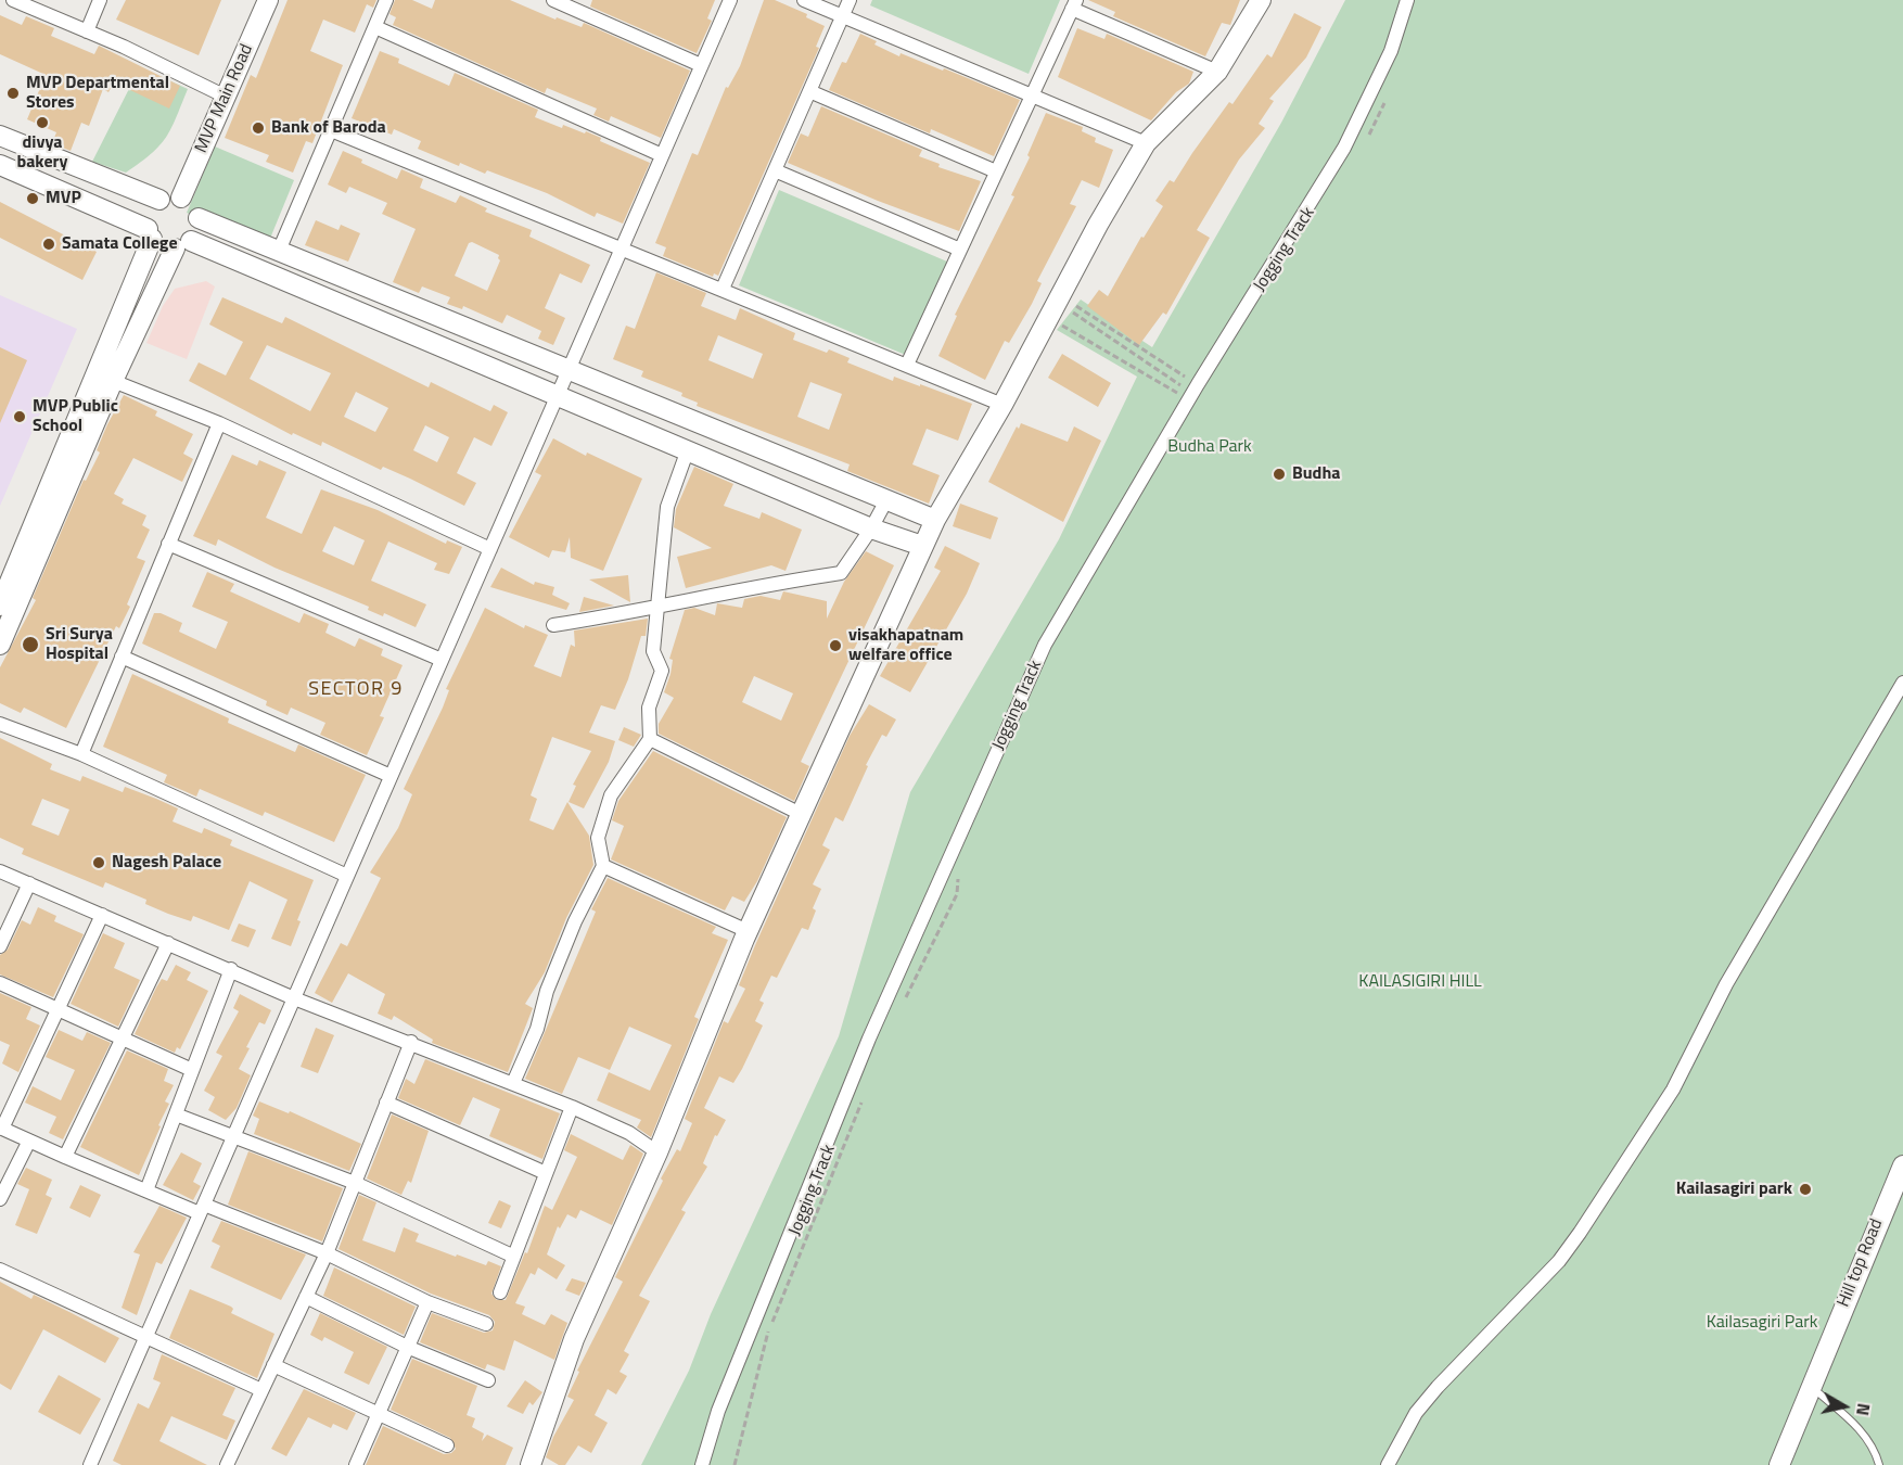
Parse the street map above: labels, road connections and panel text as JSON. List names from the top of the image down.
{
  "streets": {
    "street": ["MVP Main Road", "Hill top Road"],
    "path": ["Jogging Track"]
  },
  "districts": ["SECTOR 9"],
  "parks": ["Budha Park", "KAILASIGIRI HILL", "Kailasagiri Park"],
  "places": [
    "MVP Departmental Stores",
    "divya bakery",
    "Bank of Baroda",
    "MVP",
    "Samata College",
    "MVP Public School",
    "Budha",
    "Sri Surya Hospital",
    "visakhapatnam welfare office",
    "Nagesh Palace",
    "Kailasagiri park"
  ],
  "north": "right"
}
